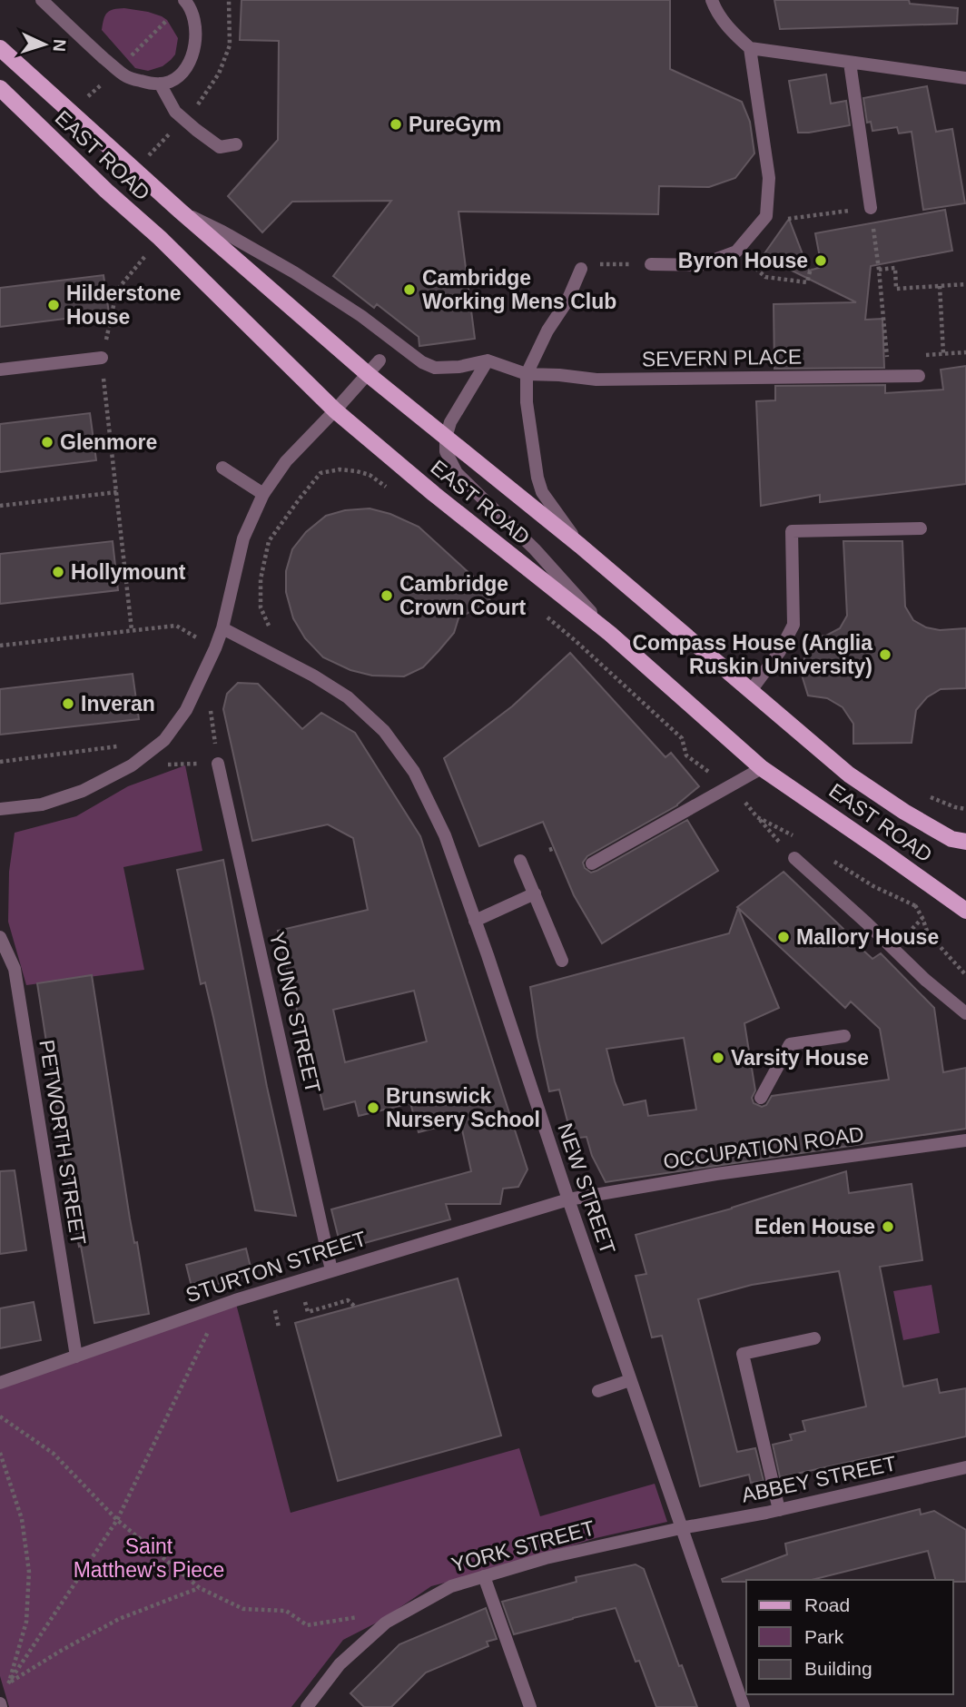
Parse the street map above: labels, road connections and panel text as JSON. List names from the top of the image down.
{
  "streets": {
    "main road": ["EAST ROAD"],
    "street": [
      "SEVERN PLACE",
      "YOUNG STREET",
      "PETWORTH STREET",
      "OCCUPATION ROAD",
      "NEW STREET",
      "STURTON STREET",
      "ABBEY STREET",
      "YORK STREET"
    ]
  },
  "crossings": [
    ["YOUNG STREET", "STURTON STREET"],
    ["PETWORTH STREET", "STURTON STREET"],
    ["OCCUPATION ROAD", "NEW STREET"],
    ["OCCUPATION ROAD", "STURTON STREET"],
    ["NEW STREET", "STURTON STREET"],
    ["NEW STREET", "ABBEY STREET"],
    ["NEW STREET", "YORK STREET"],
    ["ABBEY STREET", "YORK STREET"]
  ],
  "parks": ["Saint Matthew's Piece"],
  "places": [
    "PureGym",
    "Byron House",
    "Cambridge Working Mens Club",
    "Hilderstone House",
    "Glenmore",
    "Hollymount",
    "Cambridge Crown Court",
    "Compass House (Anglia Ruskin University)",
    "Inveran",
    "Mallory House",
    "Varsity House",
    "Brunswick Nursery School",
    "Eden House"
  ],
  "legend": ["Road", "Park", "Building"],
  "north": "right"
}
